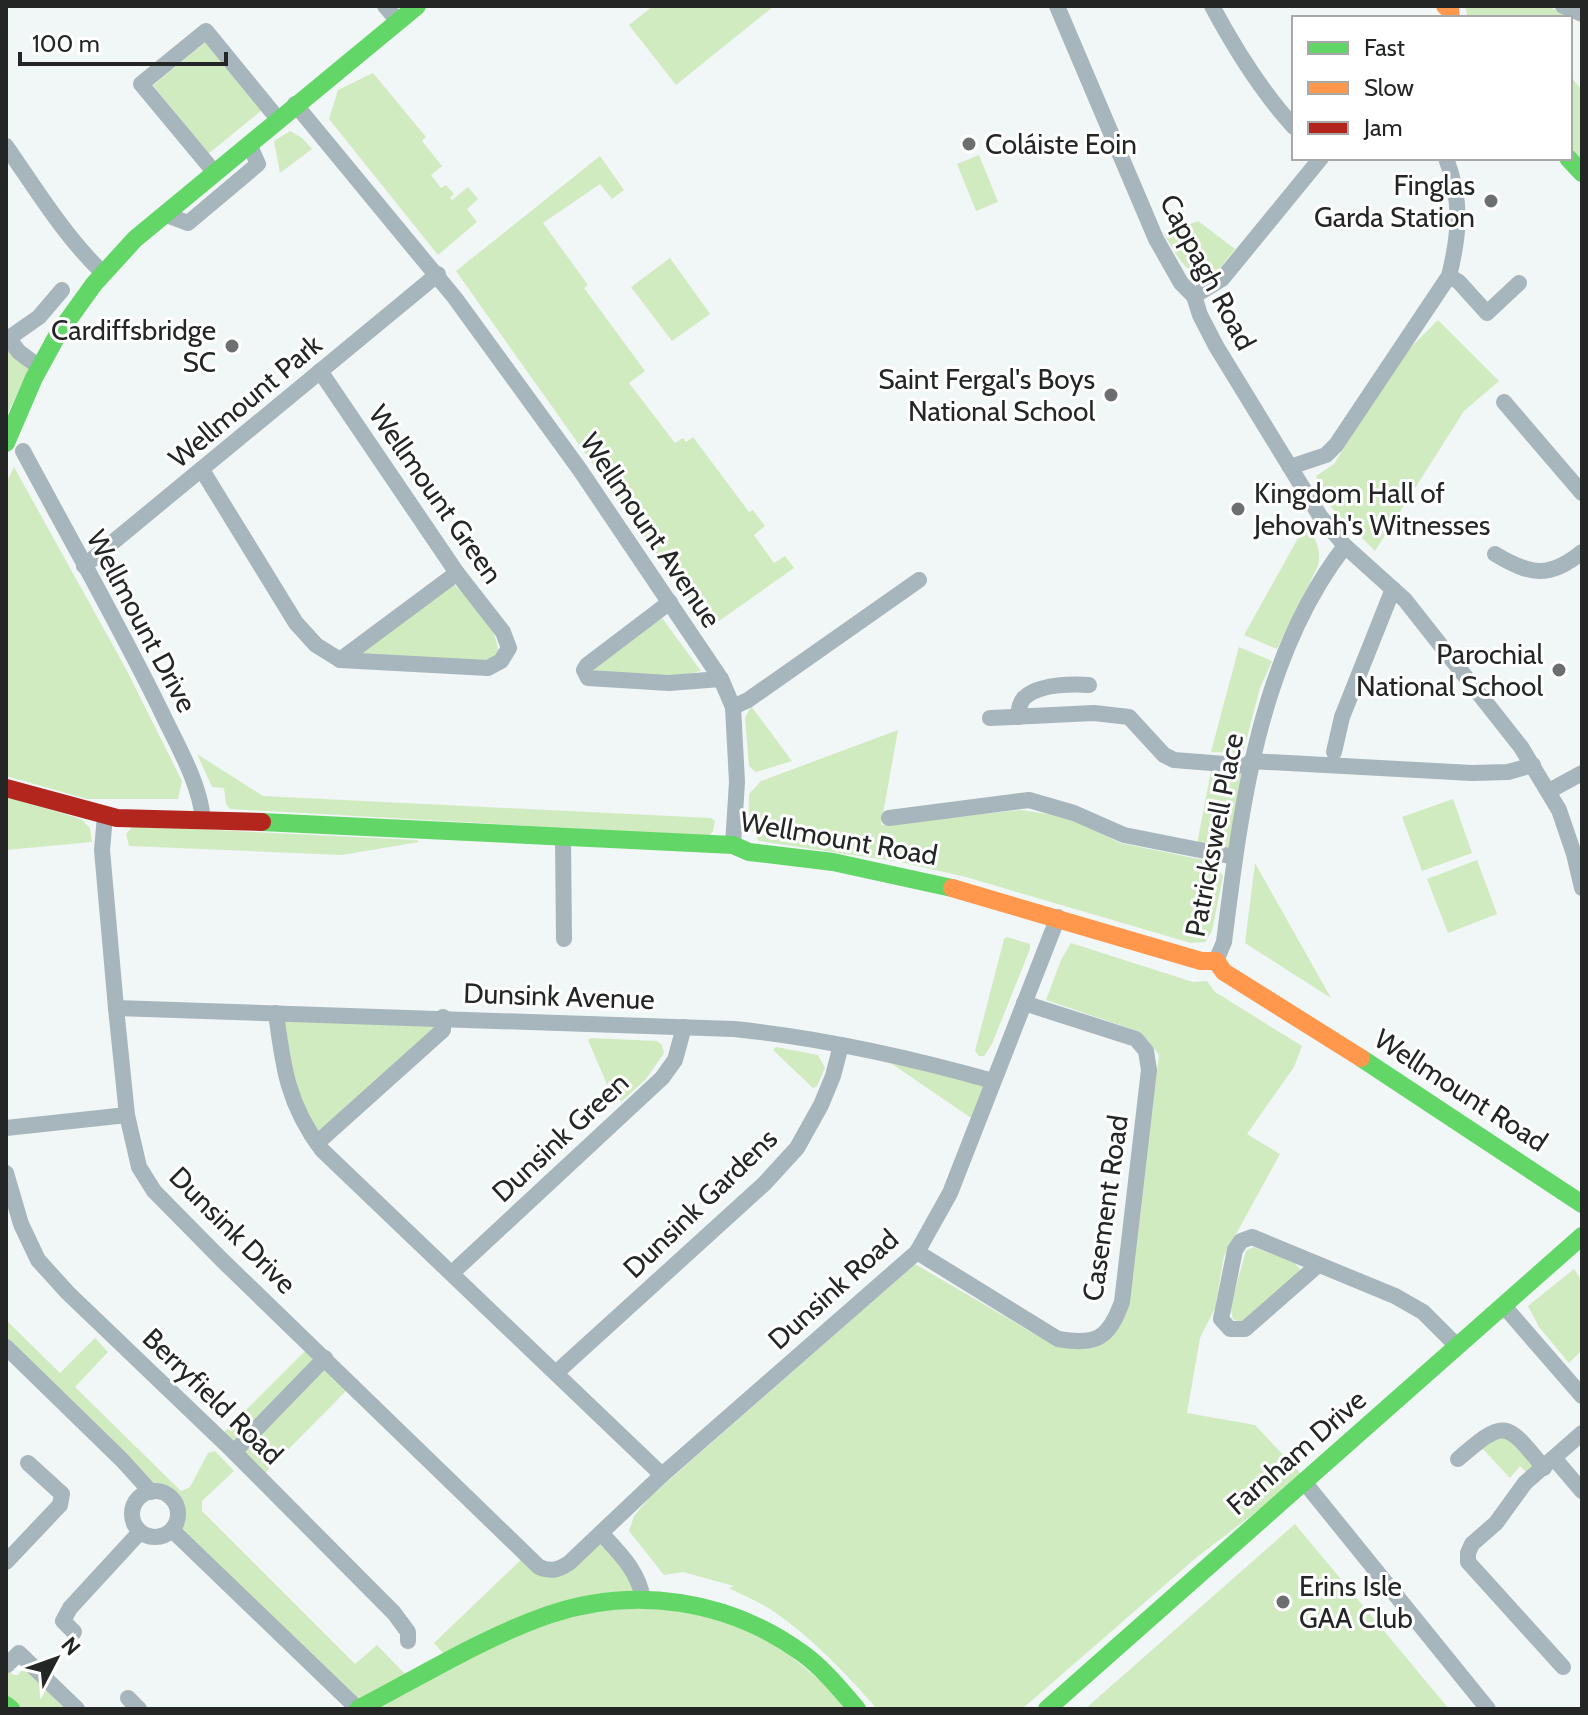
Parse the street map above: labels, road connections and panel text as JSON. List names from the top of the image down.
{
  "streets": {
    "street": [
      "Cappagh Road",
      "Wellmount Park",
      "Wellmount Green",
      "Wellmount Avenue",
      "Wellmount Drive",
      "Patrickswell Place",
      "Wellmount Road",
      "Dunsink Avenue",
      "Dunsink Green",
      "Dunsink Gardens",
      "Casement Road",
      "Dunsink Drive",
      "Dunsink Road",
      "Berryfield Road",
      "Farnham Drive"
    ]
  },
  "crossings": [
    ["Cappagh Road", "Patrickswell Place"],
    ["Wellmount Park", "Wellmount Green"],
    ["Wellmount Park", "Wellmount Avenue"],
    ["Wellmount Park", "Wellmount Drive"],
    ["Wellmount Avenue", "Wellmount Road"],
    ["Wellmount Drive", "Wellmount Road"],
    ["Patrickswell Place", "Wellmount Road"],
    ["Wellmount Road", "Dunsink Drive"],
    ["Wellmount Road", "Dunsink Road"],
    ["Dunsink Avenue", "Dunsink Green"],
    ["Dunsink Avenue", "Dunsink Gardens"],
    ["Dunsink Avenue", "Dunsink Drive"],
    ["Dunsink Avenue", "Dunsink Road"],
    ["Casement Road", "Dunsink Road"],
    ["Dunsink Drive", "Dunsink Road"]
  ],
  "places": [
    "Coláiste Eoin",
    "Finglas Garda Station",
    "Cardiffsbridge SC",
    "Saint Fergal's Boys National School",
    "Kingdom Hall of Jehovah's Witnesses",
    "Parochial National School",
    "Erins Isle GAA Club"
  ],
  "legend": ["Fast", "Slow", "Jam"],
  "scale_bar": "100 m",
  "north": "top right"
}
